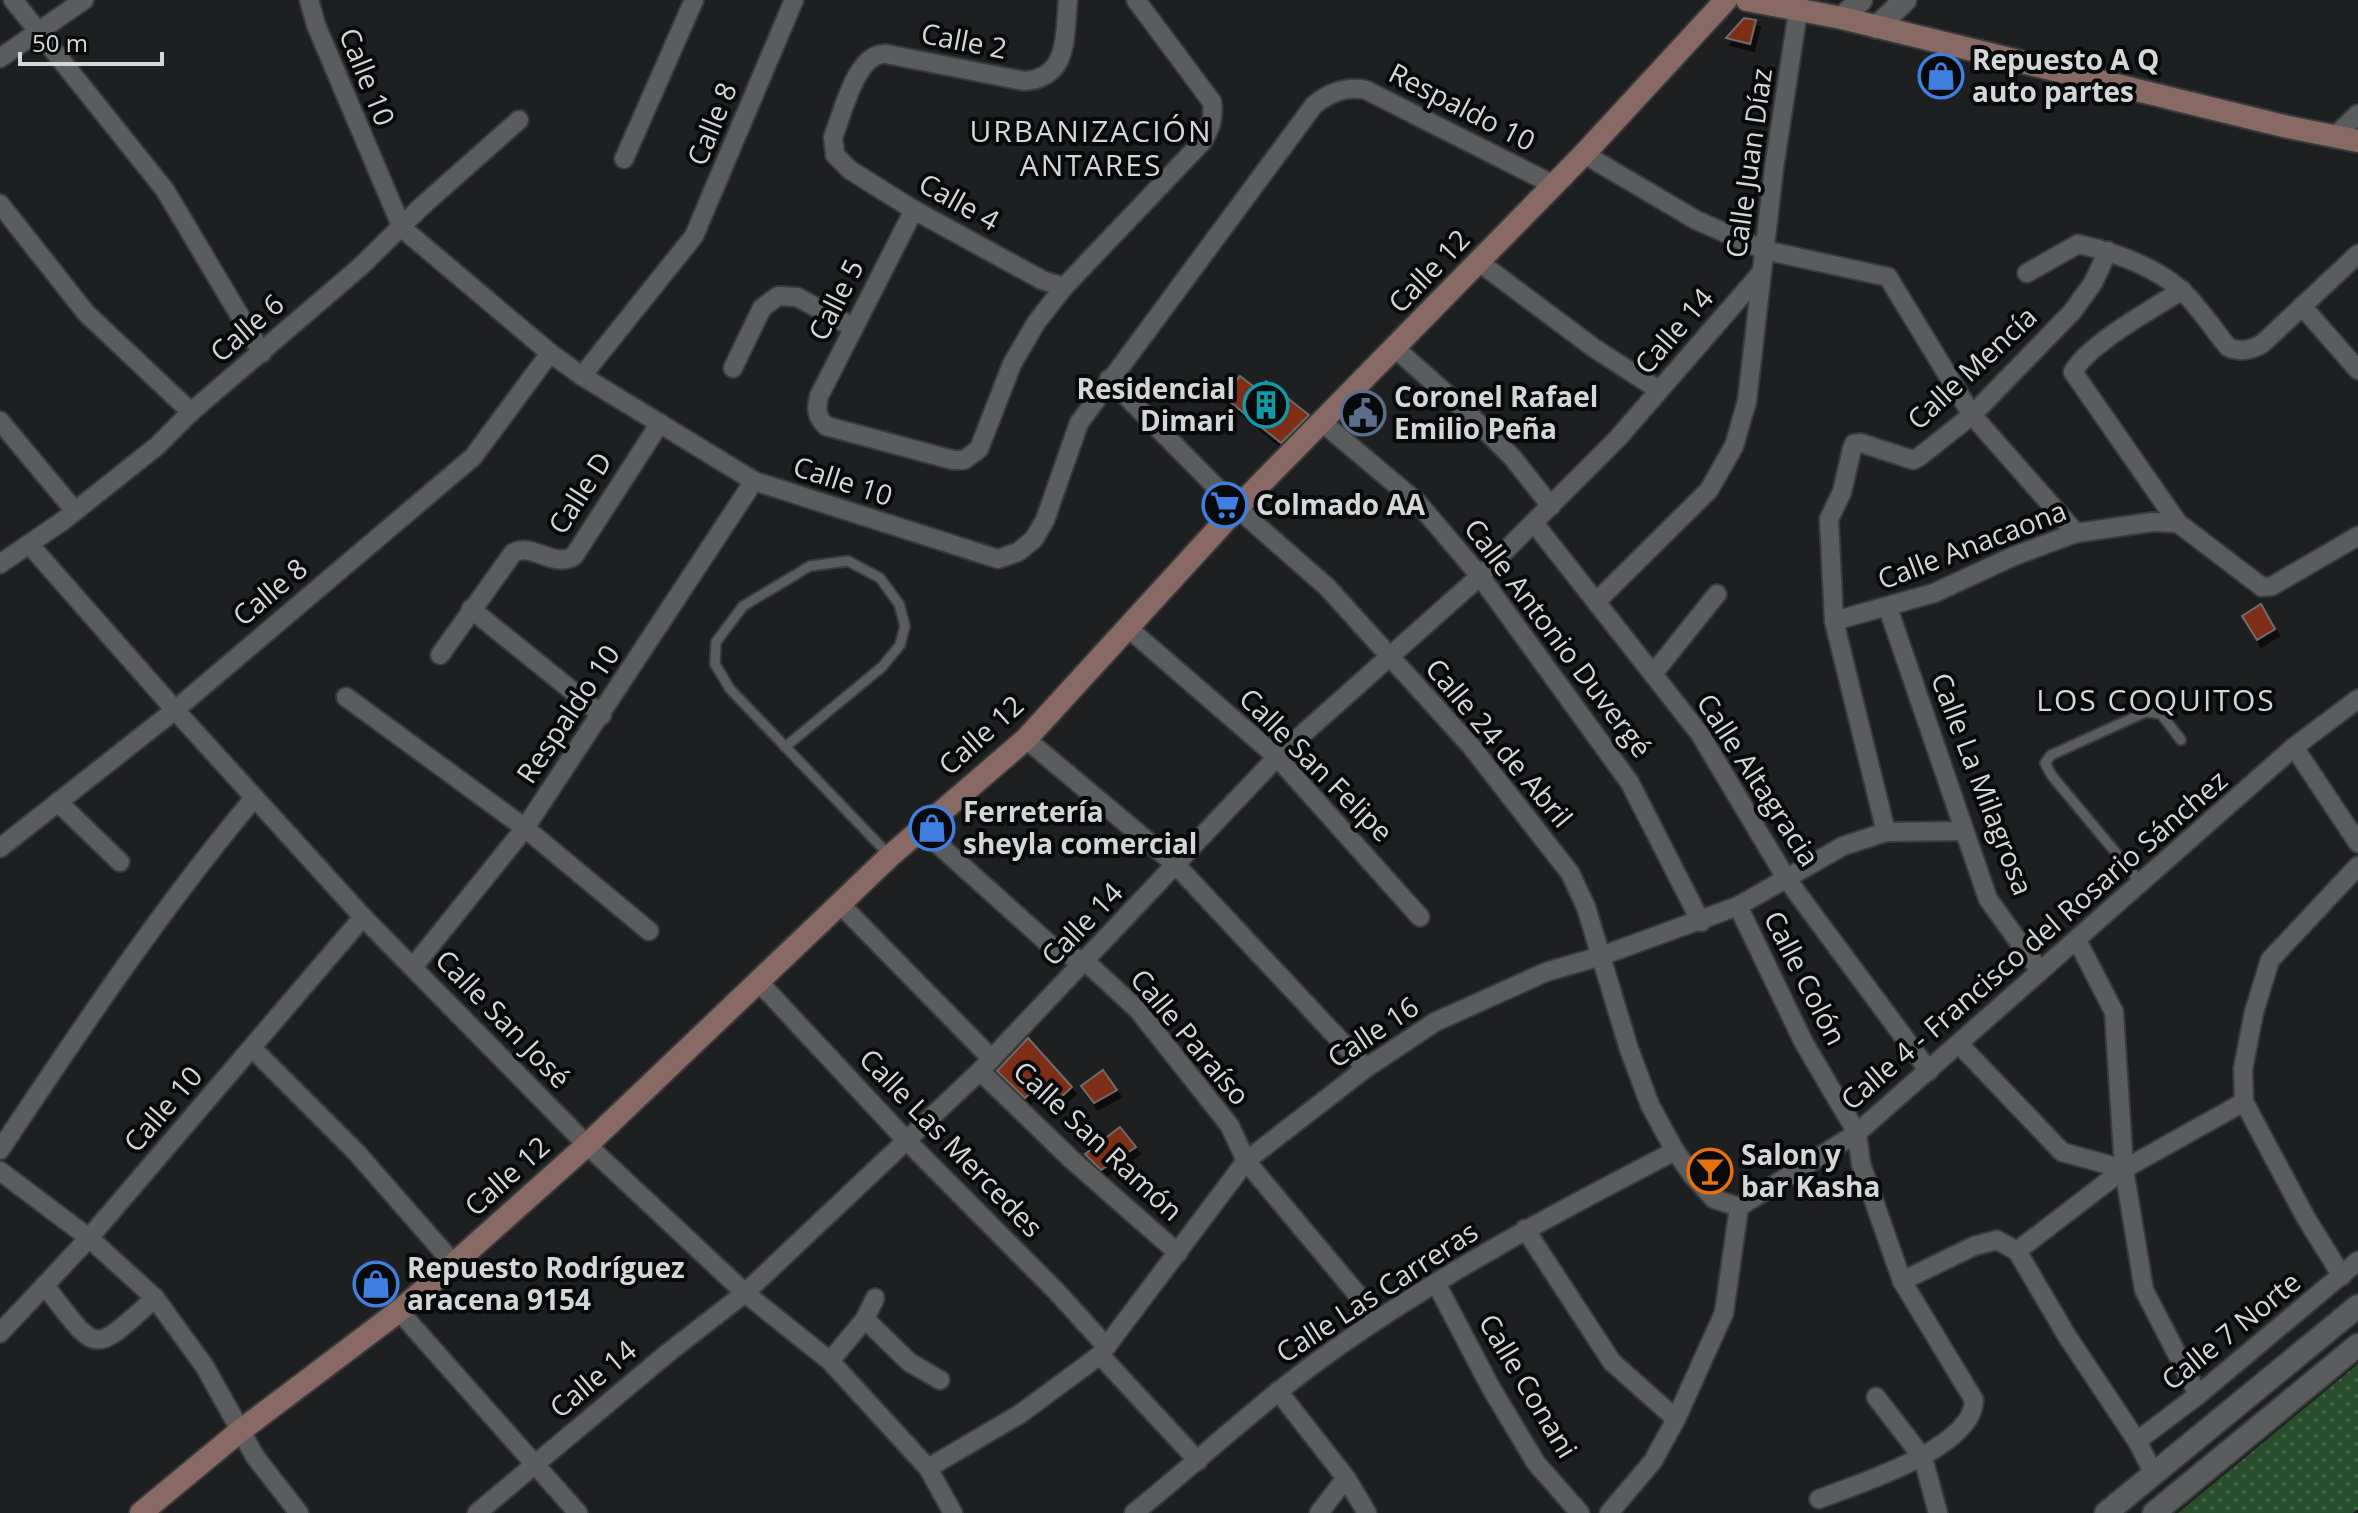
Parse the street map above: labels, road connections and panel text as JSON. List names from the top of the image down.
{
  "streets": {
    "main road": ["Calle 12"],
    "street": [
      "Calle 2",
      "Calle 10",
      "Respaldo 10",
      "Calle 8",
      "Calle Juan Díaz",
      "Calle 4",
      "Calle 5",
      "Calle 6",
      "Calle 14",
      "Calle Mencía",
      "Calle D",
      "Calle Anacaona",
      "Calle Antonio Duvergé",
      "Calle 24 de Abril",
      "Calle San Felipe",
      "Calle Altagracia",
      "Calle La Milagrosa",
      "Calle 4 - Francisco del Rosario Sánchez",
      "Calle Colón",
      "Calle San José",
      "Calle 16",
      "Calle Paraíso",
      "Calle San Ramón",
      "Calle Las Mercedes",
      "Calle Las Carreras",
      "Calle 7 Norte",
      "Calle Conani"
    ]
  },
  "crossings": [
    ["Calle 2", "Calle 4"],
    ["Calle 10", "Respaldo 10"],
    ["Calle 10", "Calle 8"],
    ["Calle 10", "Calle 6"],
    ["Calle 10", "Calle D"],
    ["Calle 10", "Calle 24 de Abril"],
    ["Calle 10", "Calle San José"],
    ["Respaldo 10", "Calle 12"],
    ["Respaldo 10", "Calle San José"],
    ["Calle 8", "Calle San José"],
    ["Calle Juan Díaz", "Calle 14"],
    ["Calle Juan Díaz", "Calle Altagracia"],
    ["Calle 4", "Calle 5"],
    ["Calle 12", "Calle Antonio Duvergé"],
    ["Calle 12", "Calle 24 de Abril"],
    ["Calle 12", "Calle San Felipe"],
    ["Calle 12", "Calle San José"],
    ["Calle 12", "Calle Paraíso"],
    ["Calle 12", "Calle San Ramón"],
    ["Calle 12", "Calle Las Mercedes"],
    ["Calle 6", "Calle San José"],
    ["Calle 14", "Calle Antonio Duvergé"],
    ["Calle 14", "Calle 24 de Abril"],
    ["Calle 14", "Calle San Felipe"],
    ["Calle 14", "Calle Altagracia"],
    ["Calle 14", "Calle San José"],
    ["Calle 14", "Calle Paraíso"],
    ["Calle 14", "Calle San Ramón"],
    ["Calle 14", "Calle Las Mercedes"],
    ["Calle Mencía", "Calle Anacaona"],
    ["Calle Mencía", "Calle 16"],
    ["Calle Anacaona", "Calle La Milagrosa"],
    ["Calle Antonio Duvergé", "Calle 16"],
    ["Calle 24 de Abril", "Calle 4 - Francisco del Rosario Sánchez"],
    ["Calle 24 de Abril", "Calle 16"],
    ["Calle 24 de Abril", "Calle Las Carreras"],
    ["Calle Altagracia", "Calle 4 - Francisco del Rosario Sánchez"],
    ["Calle Altagracia", "Calle 16"],
    ["Calle La Milagrosa", "Calle 4 - Francisco del Rosario Sánchez"],
    ["Calle La Milagrosa", "Calle 16"],
    ["Calle 4 - Francisco del Rosario Sánchez", "Calle Colón"],
    ["Calle Colón", "Calle 16"],
    ["Calle San José", "Calle 16"],
    ["Calle 16", "Calle Paraíso"],
    ["Calle 16", "Calle San Ramón"],
    ["Calle 16", "Calle Las Mercedes"],
    ["Calle Paraíso", "Calle Las Carreras"],
    ["Calle Las Mercedes", "Calle Las Carreras"],
    ["Calle Las Carreras", "Calle Conani"]
  ],
  "districts": ["URBANIZACIÓN ANTARES", "LOS COQUITOS"],
  "places": {
    "shop": ["Repuesto A Q auto partes", "Ferretería sheyla comercial", "Repuesto Rodríguez aracena 9154"],
    "building": ["Residencial Dimari"],
    "public building": ["Coronel Rafael Emilio Peña"],
    "supermarket": ["Colmado AA"],
    "bar": ["Salon y bar Kasha"]
  },
  "scale_bar": "50 m"
}
